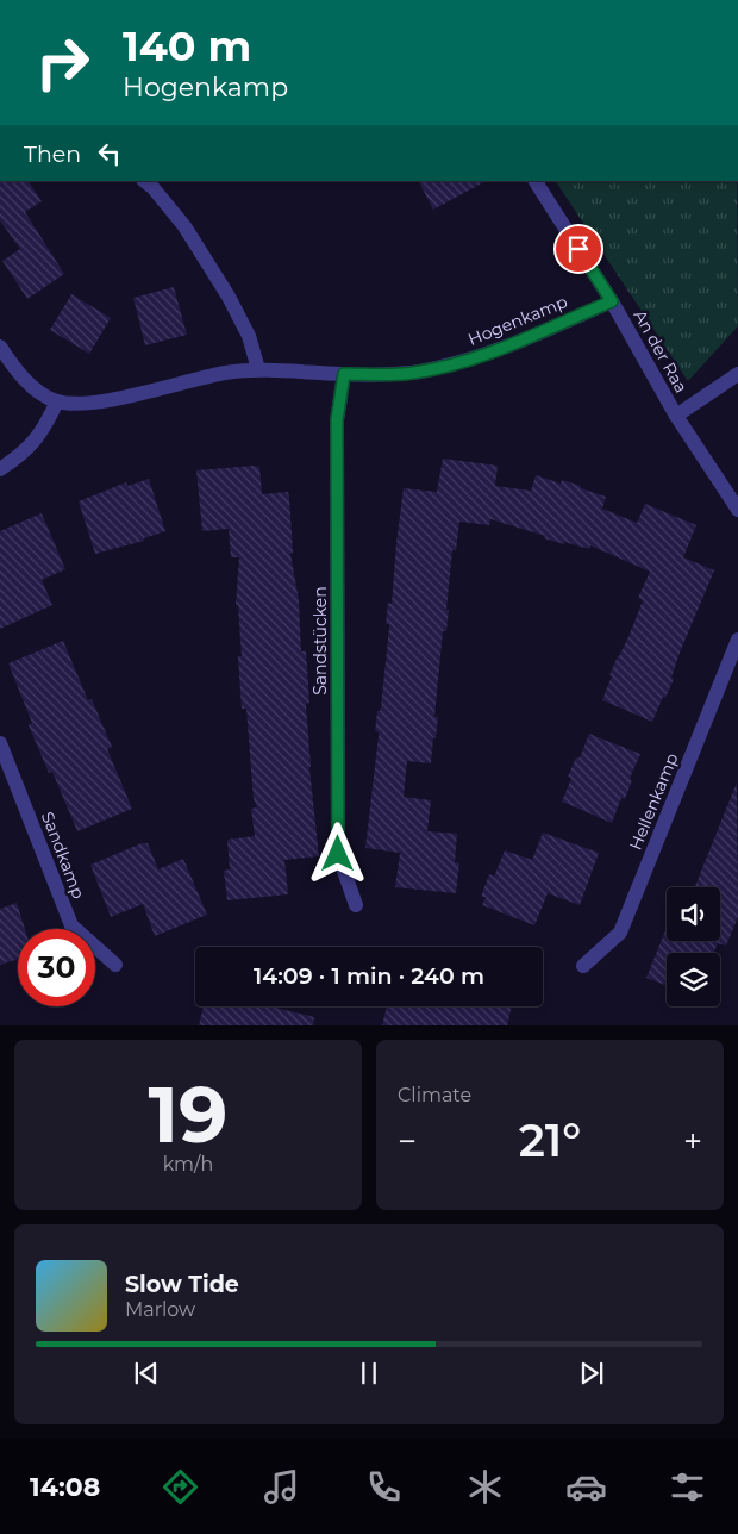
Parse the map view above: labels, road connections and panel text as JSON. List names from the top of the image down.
{
  "streets": {
    "street": [
      "Hogenkamp",
      "An der Raa",
      "Sandstücken",
      "Hellenkamp",
      "Sandkamp"
    ]
  },
  "crossings": [
    ["Hogenkamp", "An der Raa"],
    ["Hogenkamp", "Sandstücken"]
  ],
  "page": {
    "turn": ["140 m", "Hogenkamp"],
    "then": "Then",
    "limit": "30",
    "trip": "14:09 · 1 min · 240 m",
    "tile": [
      ["19", "km/h"],
      "Climate"
    ],
    "heat": ["−", "21°", "+"],
    "song": ["Slow Tide", "Marlow"],
    "tabs": "14:08"
  }
}
